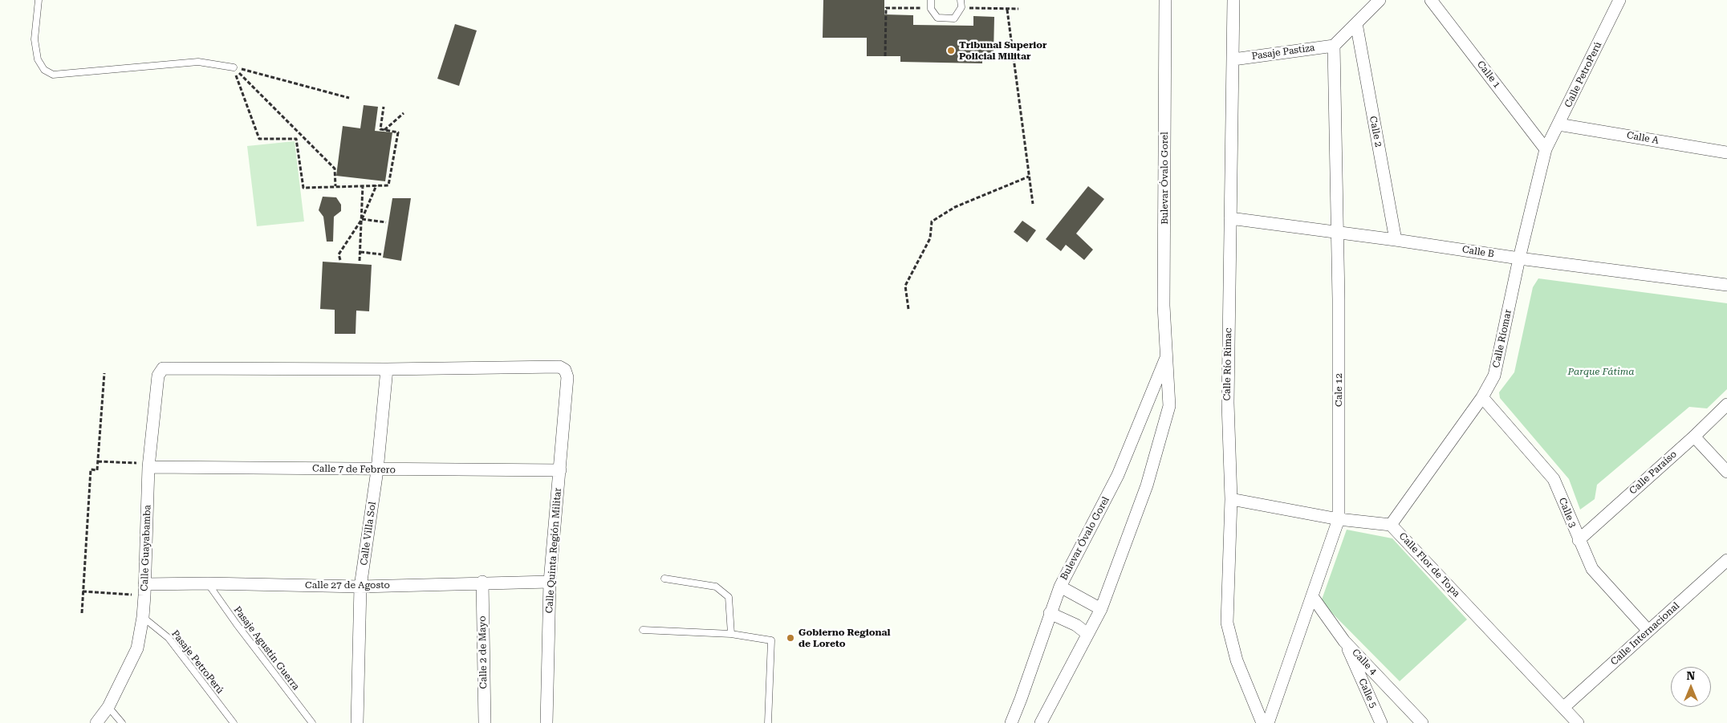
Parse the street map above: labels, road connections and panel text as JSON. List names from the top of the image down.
{
  "streets": {
    "street": [
      "Pasaje Pastiza",
      "Calle 1",
      "Calle PetroPerú",
      "Calle 2",
      "Calle A",
      "Bulevar Óvalo Gorel",
      "Calle B",
      "Calle Ríomar",
      "Calle Río Rimac",
      "Cale 12",
      "Calle 7 de Febrero",
      "Calle Paraíso",
      "Calle 3",
      "Calle Villa Sol",
      "Calle Guayabamba",
      "Calle Quinta Región Militar",
      "Calle Flor de Topa",
      "Calle 27 de Agosto",
      "Calle Internacional",
      "Calle 2 de Mayo",
      "Calle 4",
      "Calle 5"
    ],
    "lane": ["Pasaje Agustín Guerra", "Pasaje PetroPerú"]
  },
  "crossings": [
    ["Pasaje Pastiza", "Calle Río Rimac"],
    ["Pasaje Pastiza", "Cale 12"],
    ["Calle 1", "Calle PetroPerú"],
    ["Calle 1", "Calle Ríomar"],
    ["Calle PetroPerú", "Calle A"],
    ["Calle PetroPerú", "Calle Ríomar"],
    ["Calle 2", "Calle B"],
    ["Calle B", "Calle Ríomar"],
    ["Calle B", "Calle Río Rimac"],
    ["Calle B", "Cale 12"],
    ["Calle Ríomar", "Calle 3"],
    ["Calle Ríomar", "Calle Flor de Topa"],
    ["Calle Río Rimac", "Calle Flor de Topa"],
    ["Cale 12", "Calle Flor de Topa"],
    ["Cale 12", "Calle 4"],
    ["Calle 7 de Febrero", "Calle Villa Sol"],
    ["Calle 7 de Febrero", "Calle Guayabamba"],
    ["Calle 7 de Febrero", "Calle Quinta Región Militar"],
    ["Calle Paraíso", "Calle 3"],
    ["Calle 3", "Calle Internacional"],
    ["Calle Villa Sol", "Calle Guayabamba"],
    ["Calle Villa Sol", "Calle Quinta Región Militar"],
    ["Calle Villa Sol", "Calle 27 de Agosto"],
    ["Calle Guayabamba", "Calle Quinta Región Militar"],
    ["Calle Guayabamba", "Calle 27 de Agosto"],
    ["Calle Guayabamba", "Pasaje PetroPerú"],
    ["Calle Quinta Región Militar", "Calle 27 de Agosto"],
    ["Calle Flor de Topa", "Calle Internacional"],
    ["Calle 27 de Agosto", "Pasaje Agustín Guerra"],
    ["Calle 27 de Agosto", "Calle 2 de Mayo"],
    ["Calle 4", "Calle 5"]
  ],
  "parks": ["Parque Fátima"],
  "places": ["Tribunal Superior Policial Militar", "Gobierno Regional de Loreto"],
  "north": "top"
}
